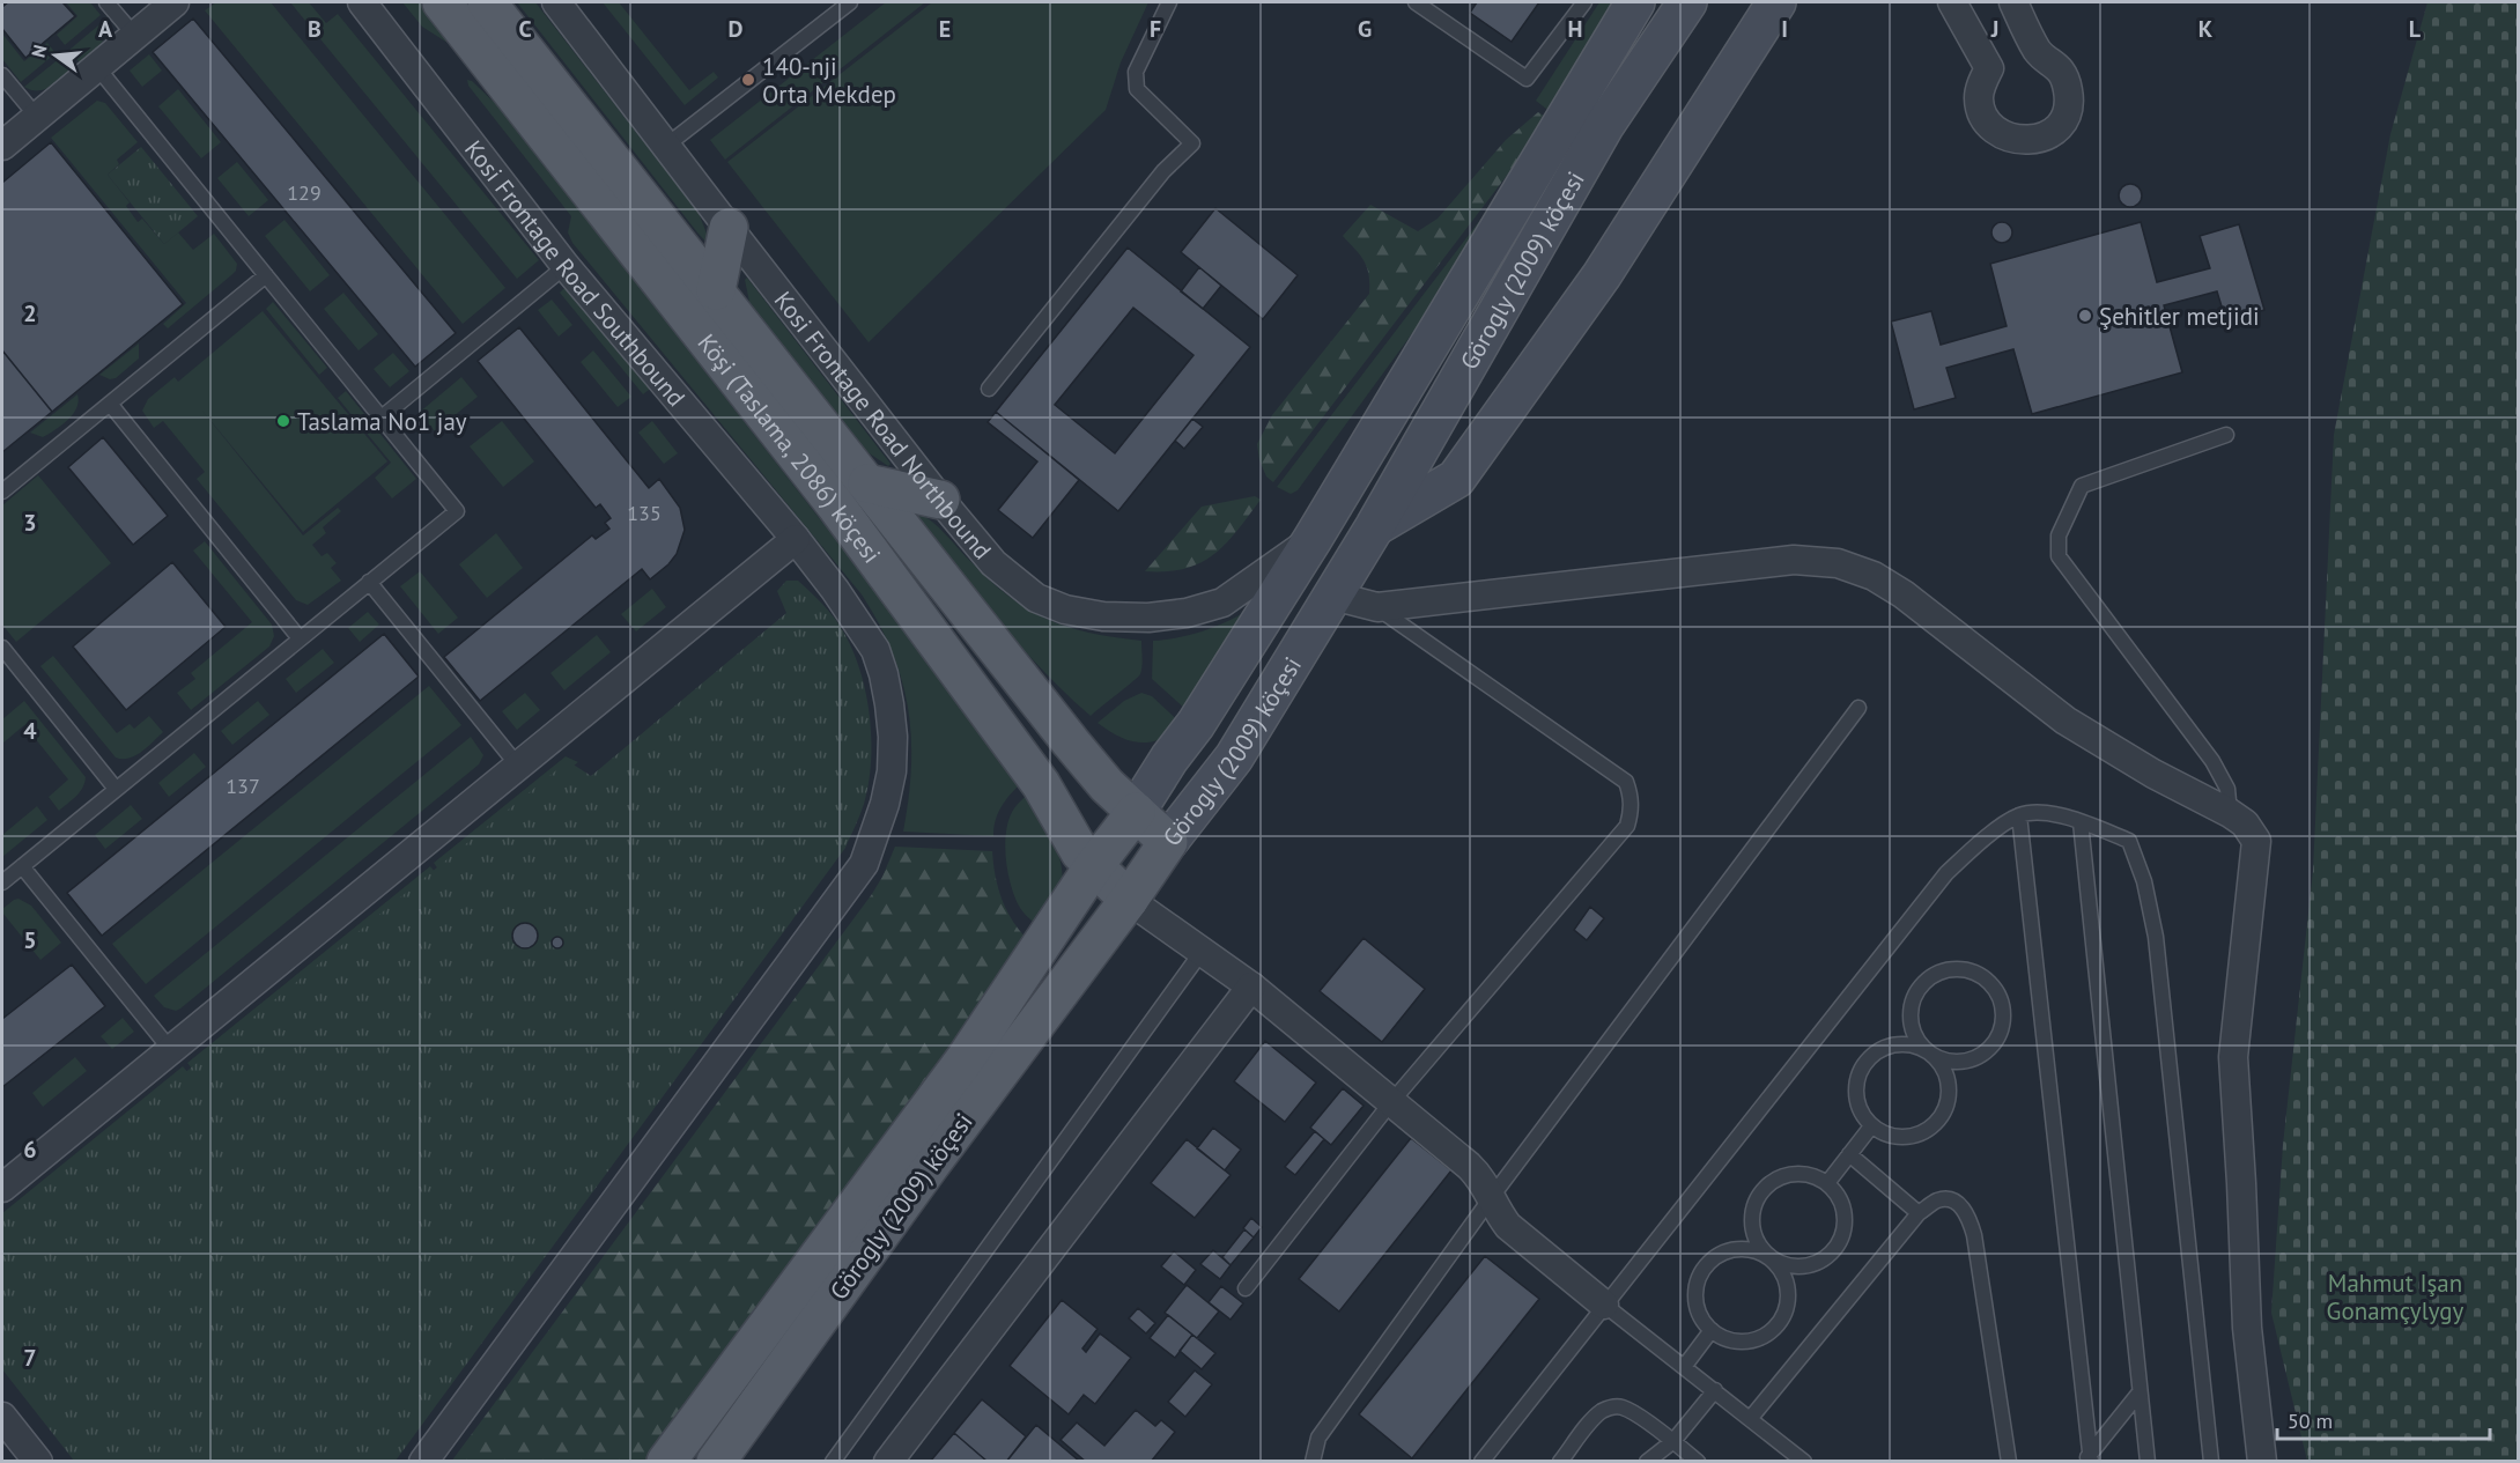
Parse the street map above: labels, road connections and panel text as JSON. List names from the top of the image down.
{
  "streets": {
    "main road": ["Görogly (2009) köçesi", "Köşi (Taslama, 2086) köçesi"],
    "street": ["Kosi Frontage Road Southbound", "Kosi Frontage Road Northbound"]
  },
  "crossings": [
    ["Görogly (2009) köçesi", "Kosi Frontage Road Northbound"],
    ["Görogly (2009) köçesi", "Köşi (Taslama, 2086) köçesi"]
  ],
  "parks": ["Mahmut Işan Gonamçylygy"],
  "places": ["140-nji Orta Mekdep", "Şehitler metjidi", "Taslama No1 jay"],
  "house_numbers": ["129", "135", "137"],
  "scale_bar": "50 m",
  "north": "left",
  "grid": {
    "columns": [
      "A",
      "B",
      "C",
      "D",
      "E",
      "F",
      "G",
      "H",
      "I",
      "J",
      "K",
      "L"
    ],
    "rows": [
      "2",
      "3",
      "4",
      "5",
      "6",
      "7"
    ]
  }
}
